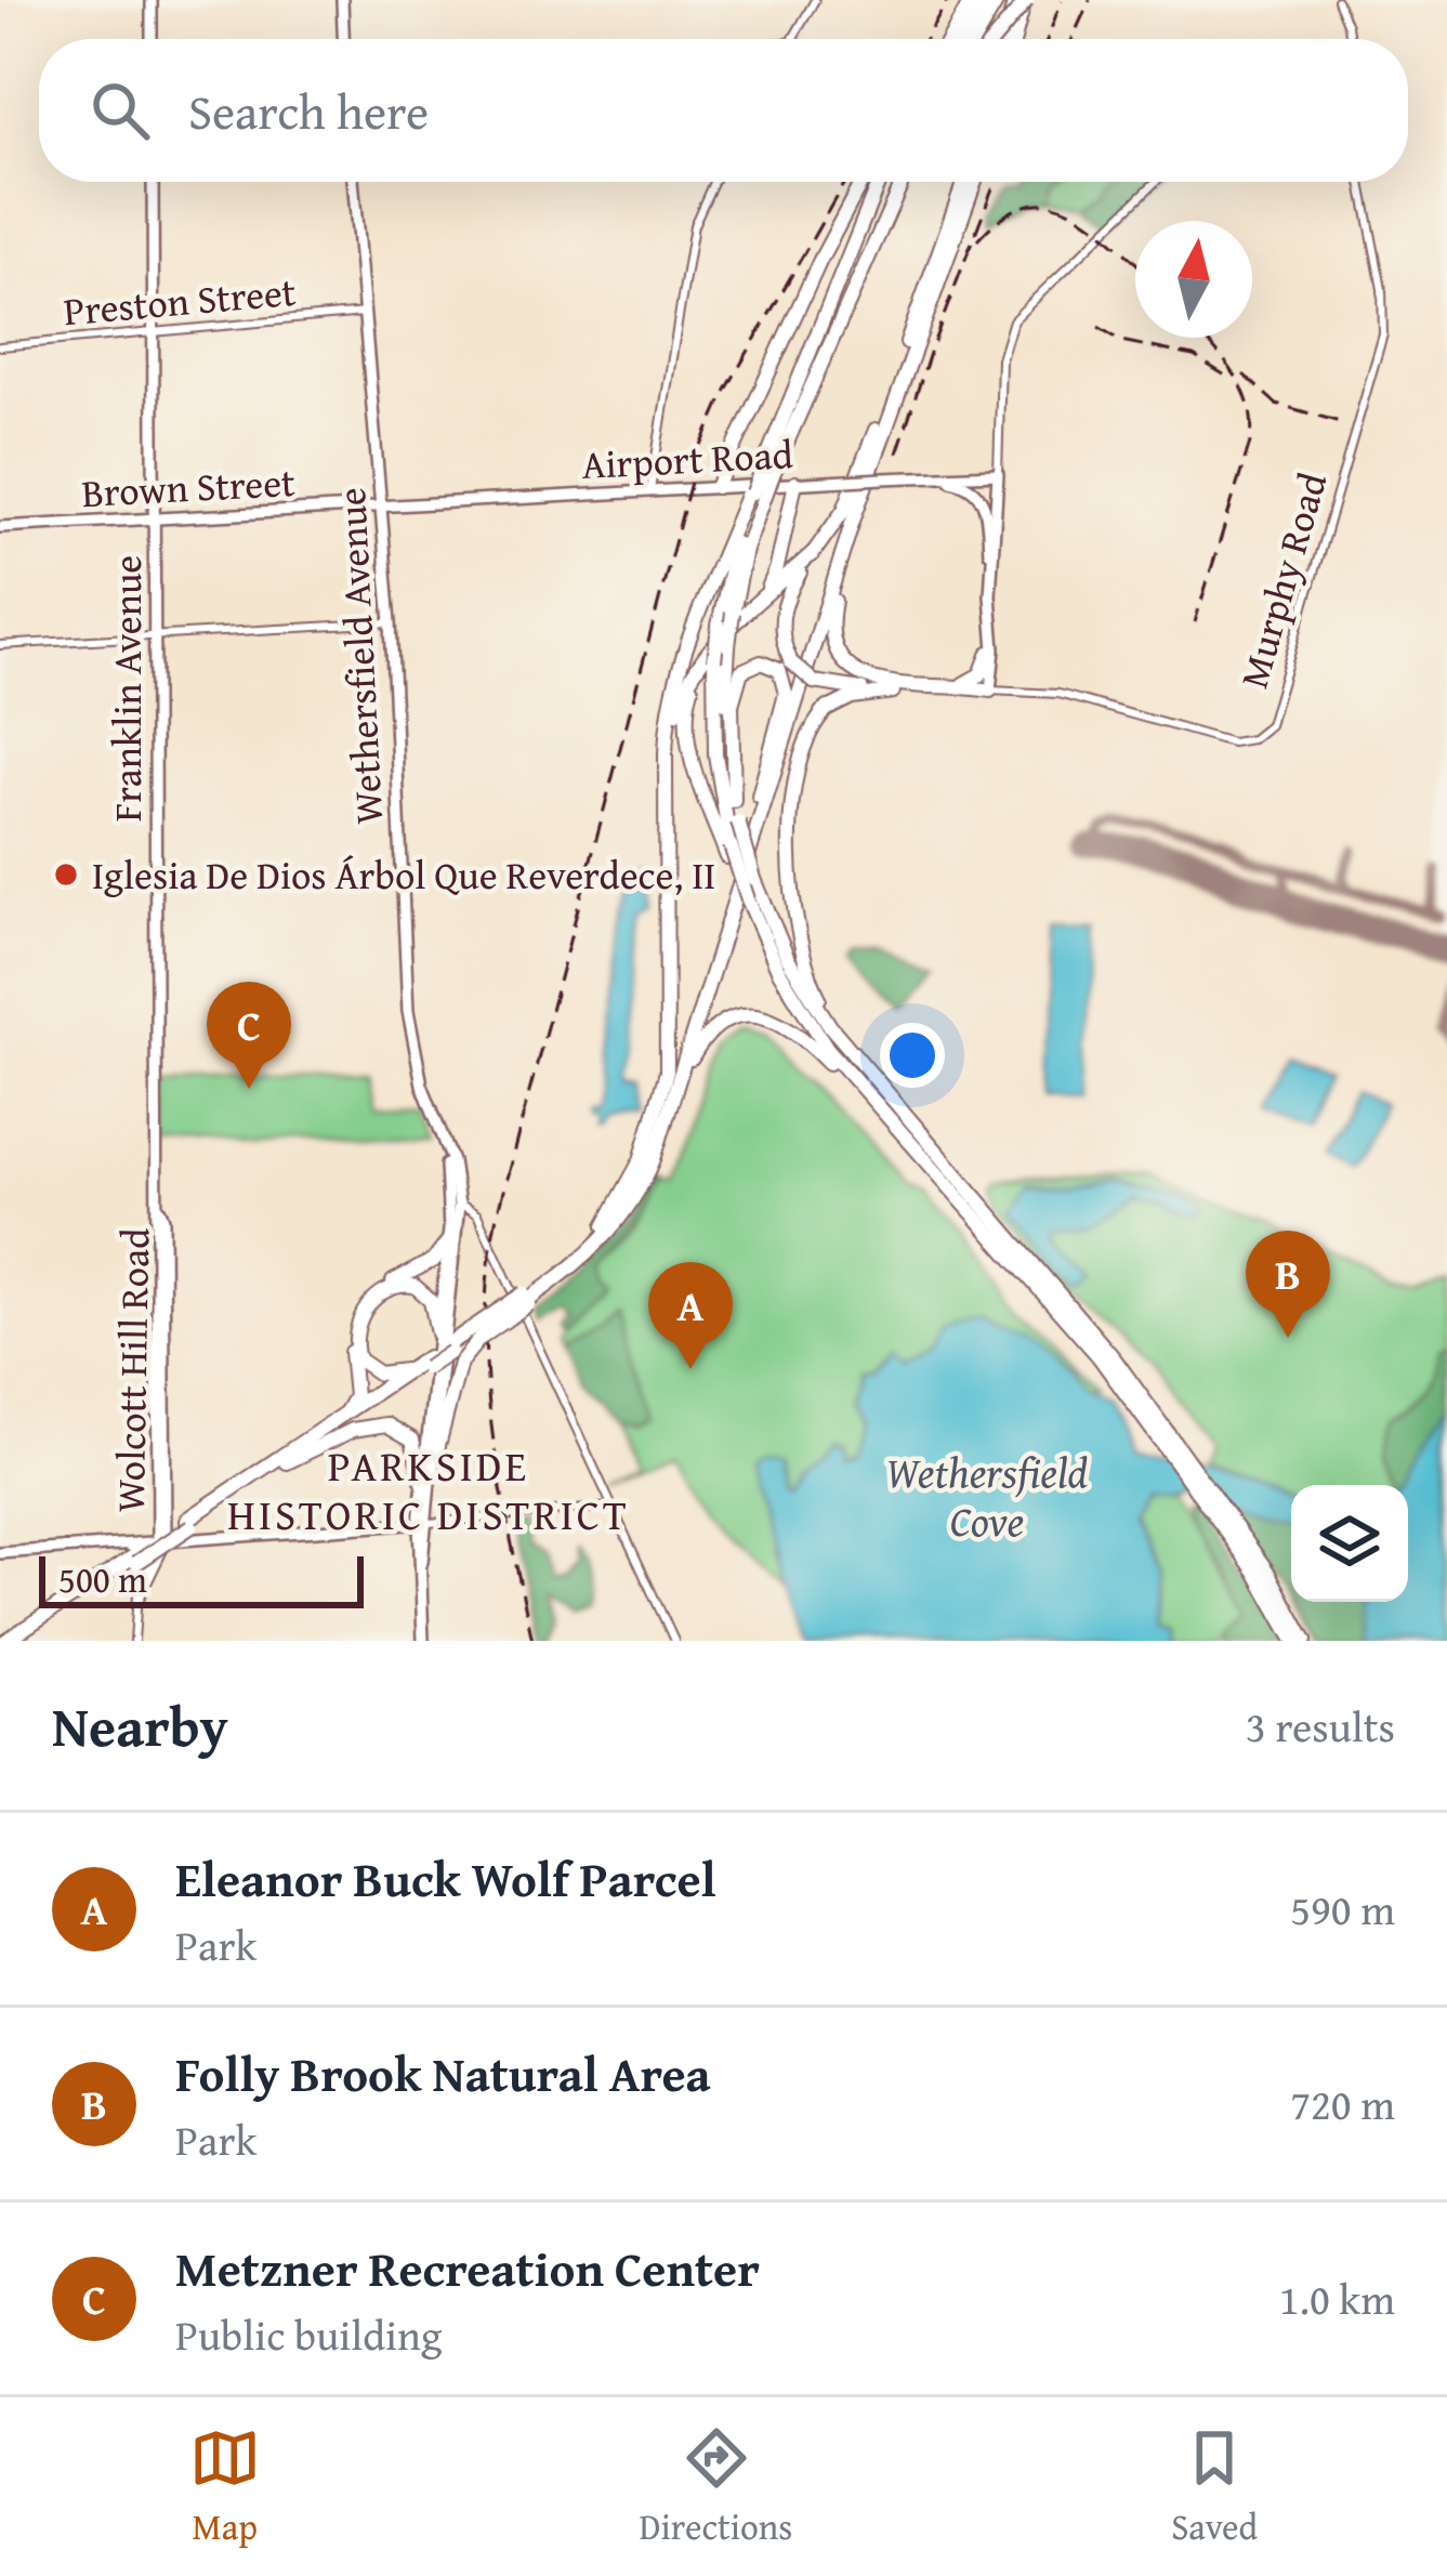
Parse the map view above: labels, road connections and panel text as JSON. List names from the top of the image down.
{
  "streets": {
    "main road": [
      "Airport Road",
      "Brown Street",
      "Wethersfield Avenue",
      "Franklin Avenue",
      "Wolcott Hill Road"
    ],
    "street": ["Preston Street", "Murphy Road"]
  },
  "crossings": [
    ["Preston Street", "Wethersfield Avenue"],
    ["Preston Street", "Franklin Avenue"],
    ["Airport Road", "Brown Street"],
    ["Airport Road", "Wethersfield Avenue"],
    ["Brown Street", "Wethersfield Avenue"],
    ["Brown Street", "Franklin Avenue"],
    ["Franklin Avenue", "Wolcott Hill Road"]
  ],
  "districts": ["PARKSIDE HISTORIC DISTRICT"],
  "water": ["Wethersfield Cove"],
  "places": ["Iglesia De Dios Árbol Que Reverdece, II"],
  "scale_bar": "500 m",
  "north": "top",
  "page": {
    "search": "Search here",
    "pins": ["C", "B", "A"],
    "scale": "500 m",
    "heading": ["Nearby", "3 results"],
    "list": [
      {
        "mark": "A",
        "name": "Eleanor Buck Wolf Parcel",
        "note": "Park",
        "value": "590 m"
      },
      {
        "mark": "B",
        "name": "Folly Brook Natural Area",
        "note": "Park",
        "value": "720 m"
      },
      {
        "mark": "C",
        "name": "Metzner Recreation Center",
        "note": "Public building",
        "value": "1.0 km"
      }
    ],
    "nav": ["Map", "Directions", "Saved"]
  }
}
